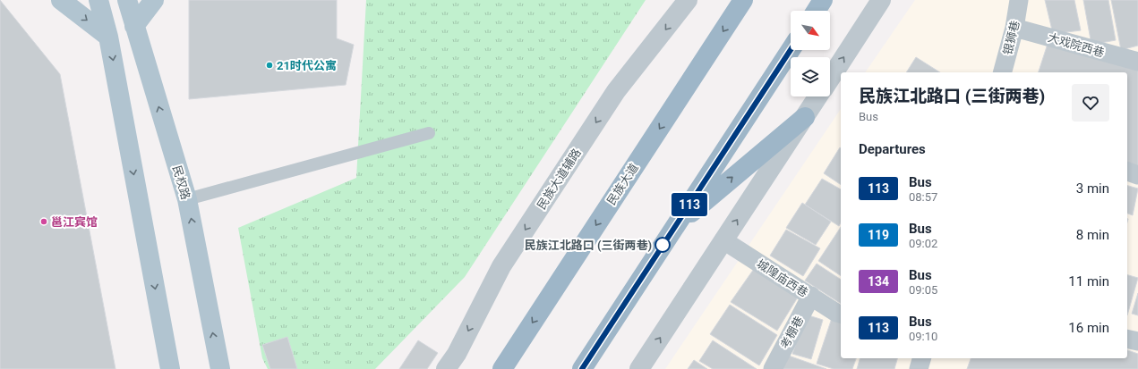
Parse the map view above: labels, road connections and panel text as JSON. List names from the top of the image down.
{
  "streets": {
    "highway": ["民族大道"],
    "main road": ["民权路"],
    "street": [
      "银狮巷",
      "大戏院西巷",
      "民族大道辅路",
      "城隍庙西巷",
      "考棚巷"
    ]
  },
  "crossings": [
    ["银狮巷", "大戏院西巷"],
    ["城隍庙西巷", "考棚巷"]
  ],
  "places": ["21时代公寓", "邕江宾馆", "民族江北路口 (三街两巷)"],
  "lines": ["bus line 113"],
  "north": "bottom right",
  "page": {
    "on_map": "113",
    "heading": [
      ["民族江北路口 (三街两巷)", "Bus"],
      "Departures"
    ],
    "list": [
      {
        "mark": "113",
        "name": "Bus",
        "note": "08:57",
        "value": "3 min"
      },
      {
        "mark": "119",
        "name": "Bus",
        "note": "09:02",
        "value": "8 min"
      },
      {
        "mark": "134",
        "name": "Bus",
        "note": "09:05",
        "value": "11 min"
      },
      {
        "mark": "113",
        "name": "Bus",
        "note": "09:10",
        "value": "16 min"
      }
    ]
  }
}
